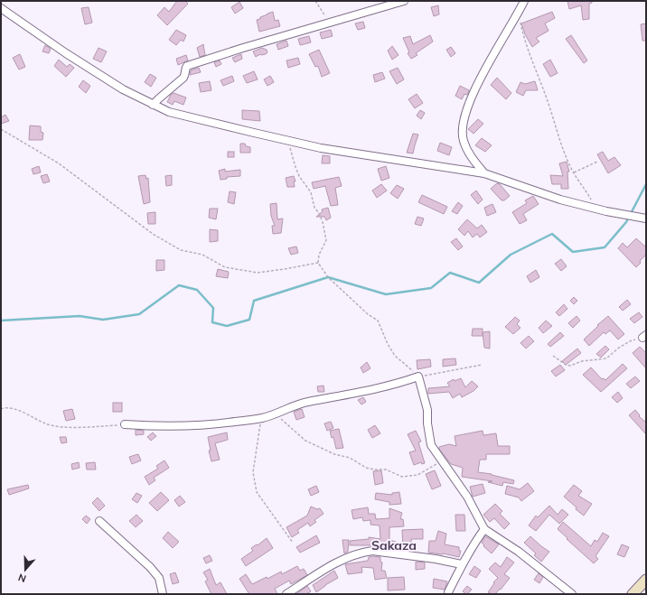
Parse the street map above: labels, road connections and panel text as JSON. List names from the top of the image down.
{
  "districts": ["Sakaza"],
  "north": "bottom"
}
